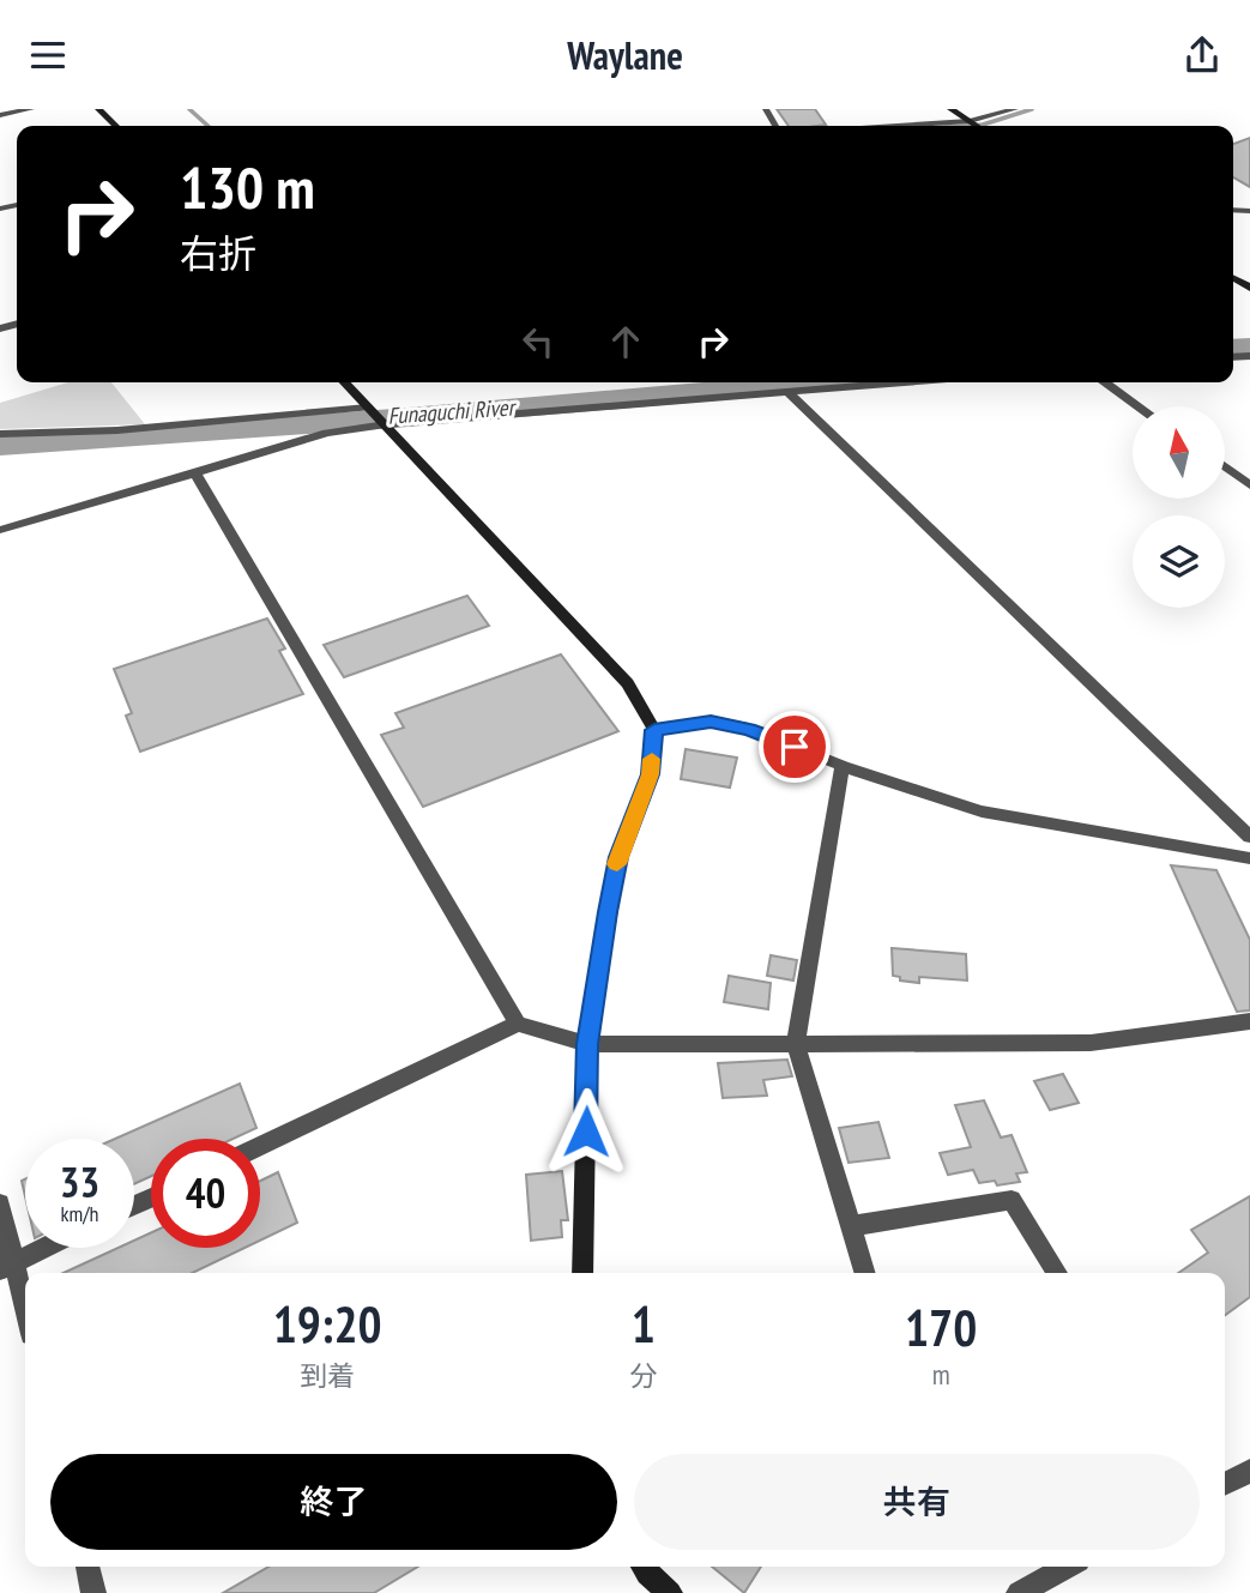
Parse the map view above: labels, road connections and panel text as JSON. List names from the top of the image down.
{
  "water": ["Funaguchi River"],
  "north": "top",
  "page": {
    "header": "Waylane",
    "turn": ["130 m", "右折"],
    "speed": "33 km/h",
    "limit": "40",
    "eta": [
      "19:20",
      "到着",
      "1",
      "分",
      "170",
      "m"
    ],
    "buttons": ["終了", "共有"]
  }
}
